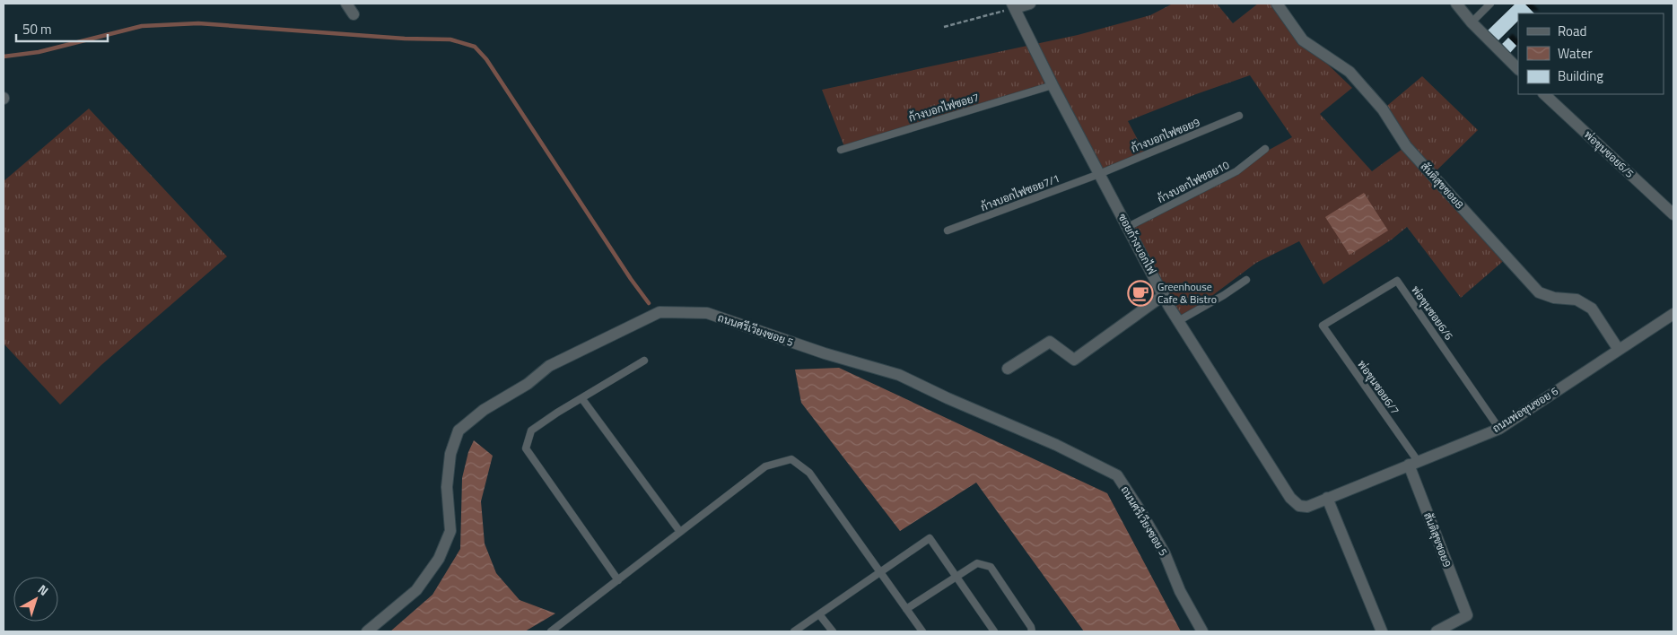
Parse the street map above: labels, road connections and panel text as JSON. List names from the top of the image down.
{
  "streets": {
    "street": [
      "พ่อขุนซอย6/5",
      "สันติสุขซอย8",
      "ซอยก้างบอกไฟ",
      "ถนนศรีเวียงซอย 5",
      "ถนนพ่อขุนซอย 6",
      "สันติสุขซอย9"
    ],
    "lane": [
      "ก้างบอกไฟซอย7",
      "ก้างบอกไฟซอย9",
      "ก้างบอกไฟซอย10",
      "ก้างบอกไฟซอย7/1",
      "พ่อขุนซอย6/6",
      "พ่อขุนซอย6/7"
    ]
  },
  "crossings": [
    ["ก้างบอกไฟซอย7", "ซอยก้างบอกไฟ"],
    ["ก้างบอกไฟซอย9", "ก้างบอกไฟซอย7/1"],
    ["ก้างบอกไฟซอย9", "ซอยก้างบอกไฟ"],
    ["ก้างบอกไฟซอย10", "ซอยก้างบอกไฟ"],
    ["สันติสุขซอย8", "ถนนพ่อขุนซอย 6"],
    ["ก้างบอกไฟซอย7/1", "ซอยก้างบอกไฟ"],
    ["ซอยก้างบอกไฟ", "ถนนพ่อขุนซอย 6"],
    ["พ่อขุนซอย6/6", "พ่อขุนซอย6/7"],
    ["พ่อขุนซอย6/6", "ถนนพ่อขุนซอย 6"],
    ["พ่อขุนซอย6/7", "ถนนพ่อขุนซอย 6"],
    ["พ่อขุนซอย6/7", "สันติสุขซอย9"],
    ["ถนนพ่อขุนซอย 6", "สันติสุขซอย9"]
  ],
  "places": {
    "cafe": ["Greenhouse Cafe & Bistro"]
  },
  "legend": ["Road", "Water", "Building"],
  "scale_bar": "50 m",
  "north": "top right"
}
